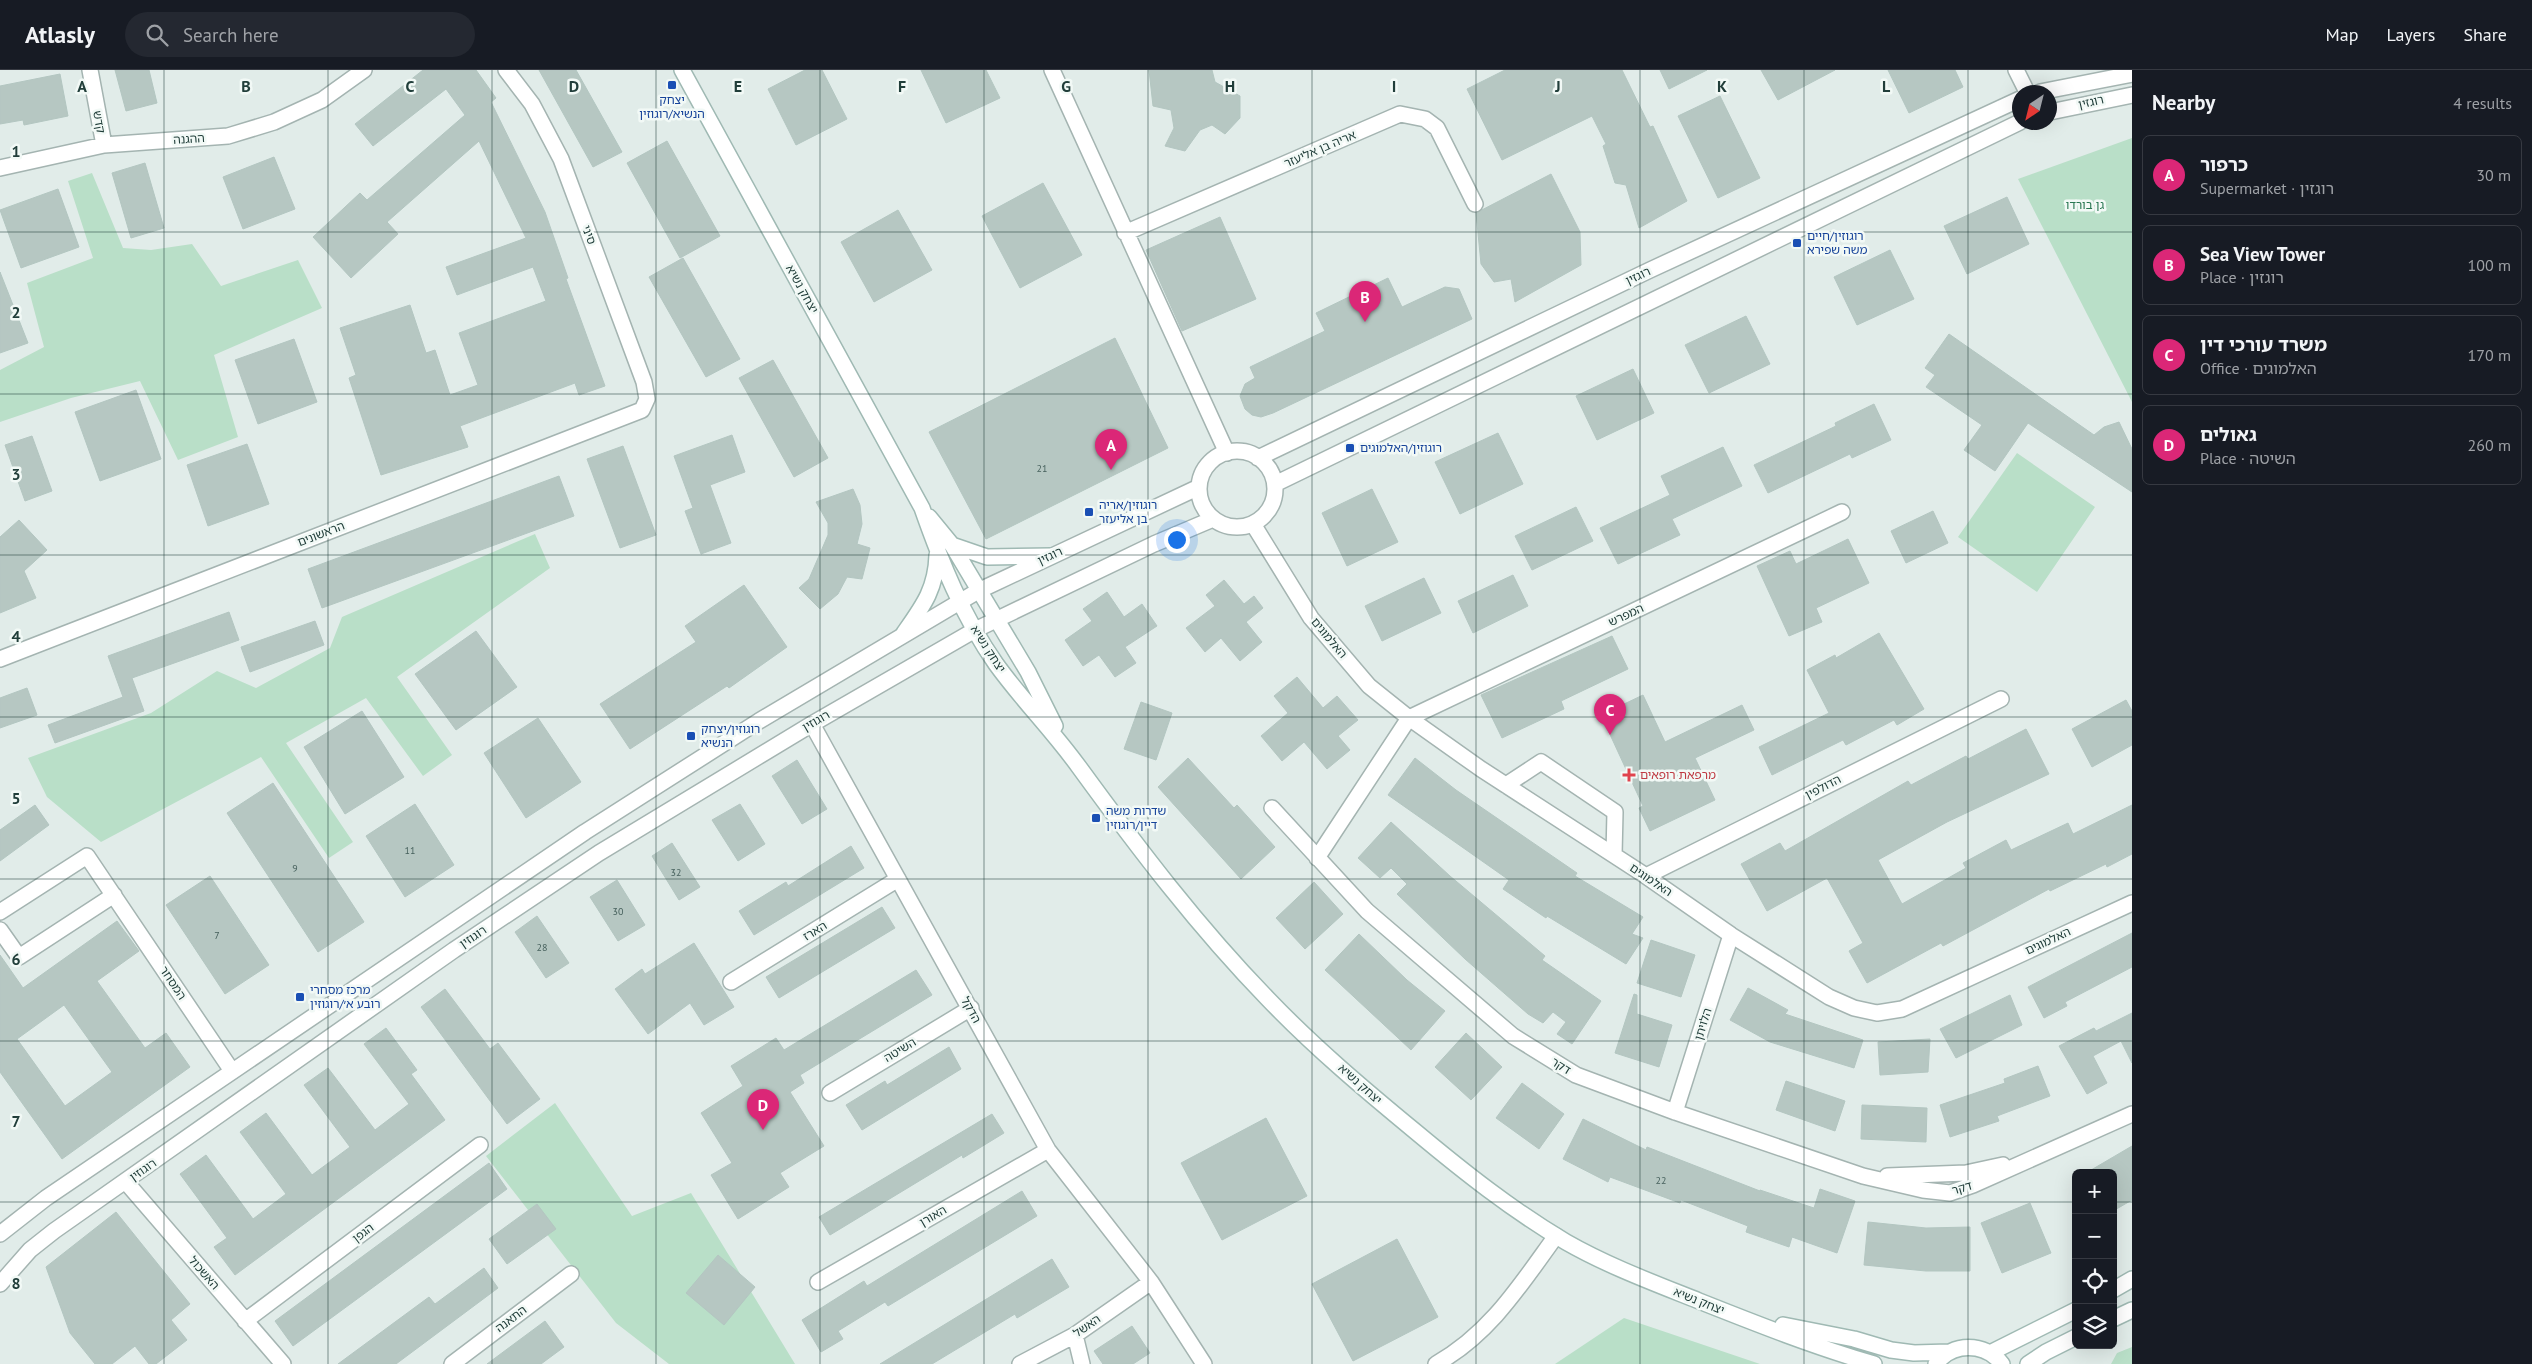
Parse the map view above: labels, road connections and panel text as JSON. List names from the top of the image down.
{
  "streets": {
    "street": [
      "רוגזין",
      "קדש",
      "ההגנה",
      "אריה בן אליעזר",
      "סיני",
      "יצחק נשיא",
      "הראשונים",
      "המפרש",
      "האלמוגים",
      "רוגוזין",
      "הדולפין",
      "הארז",
      "המסחר",
      "הדקל",
      "הלויתן",
      "השיטה",
      "דקר",
      "האורן",
      "הגפן",
      "האשכול",
      "התאנה",
      "האשל"
    ]
  },
  "crossings": [
    ["רוגזין", "יצחק נשיא"],
    ["רוגזין", "האלמוגים"],
    ["רוגזין", "רוגוזין"],
    ["קדש", "ההגנה"],
    ["סיני", "הראשונים"],
    ["יצחק נשיא", "רוגוזין"],
    ["המפרש", "האלמוגים"],
    ["האלמוגים", "הדולפין"],
    ["האלמוגים", "הלויתן"],
    ["רוגוזין", "המסחר"],
    ["רוגוזין", "הדקל"],
    ["רוגוזין", "האשכול"],
    ["הארז", "הדקל"],
    ["הדקל", "השיטה"],
    ["הדקל", "האורן"],
    ["הדקל", "האשל"],
    ["הלויתן", "דקר"],
    ["הגפן", "האשכול"]
  ],
  "parks": ["גן בורדו"],
  "places": {
    "transit": [
      "יצחק הנשיא/רוגוזין",
      "רוגוזין/חיים משה שפירא",
      "רוגוזין/האלמוגים",
      "רוגוזין/אריה בן אליעזר",
      "רוגוזין/יצחק הנשיא",
      "שדרות משה דיין/רוגוזין",
      "מרכז מסחרי רובע א׳/רוגוזין"
    ],
    "health": ["מרפאת רופאים"]
  },
  "house_numbers": [
    "21",
    "11",
    "9",
    "32",
    "30",
    "7",
    "28",
    "22"
  ],
  "north": "bottom left",
  "page": {
    "header": "Atlasly",
    "search": "Search here",
    "nav": ["Map", "Layers", "Share"],
    "heading": ["Nearby", "4 results"],
    "list": [
      {
        "mark": "A",
        "name": "כרפור",
        "note": "Supermarket · רוגזין",
        "value": "30 m"
      },
      {
        "mark": "B",
        "name": "Sea View Tower",
        "note": "Place · רוגזין",
        "value": "100 m"
      },
      {
        "mark": "C",
        "name": "משרד עורכי דין",
        "note": "Office · האלמוגים",
        "value": "170 m"
      },
      {
        "mark": "D",
        "name": "גאולים",
        "note": "Place · השיטה",
        "value": "260 m"
      }
    ],
    "pins": [
      "B",
      "A",
      "C",
      "D"
    ],
    "map_buttons": ["+", "−"]
  },
  "grid": {
    "columns": [
      "A",
      "B",
      "C",
      "D",
      "E",
      "F",
      "G",
      "H",
      "I",
      "J",
      "K",
      "L"
    ],
    "rows": [
      "1",
      "2",
      "3",
      "4",
      "5",
      "6",
      "7",
      "8"
    ]
  }
}
